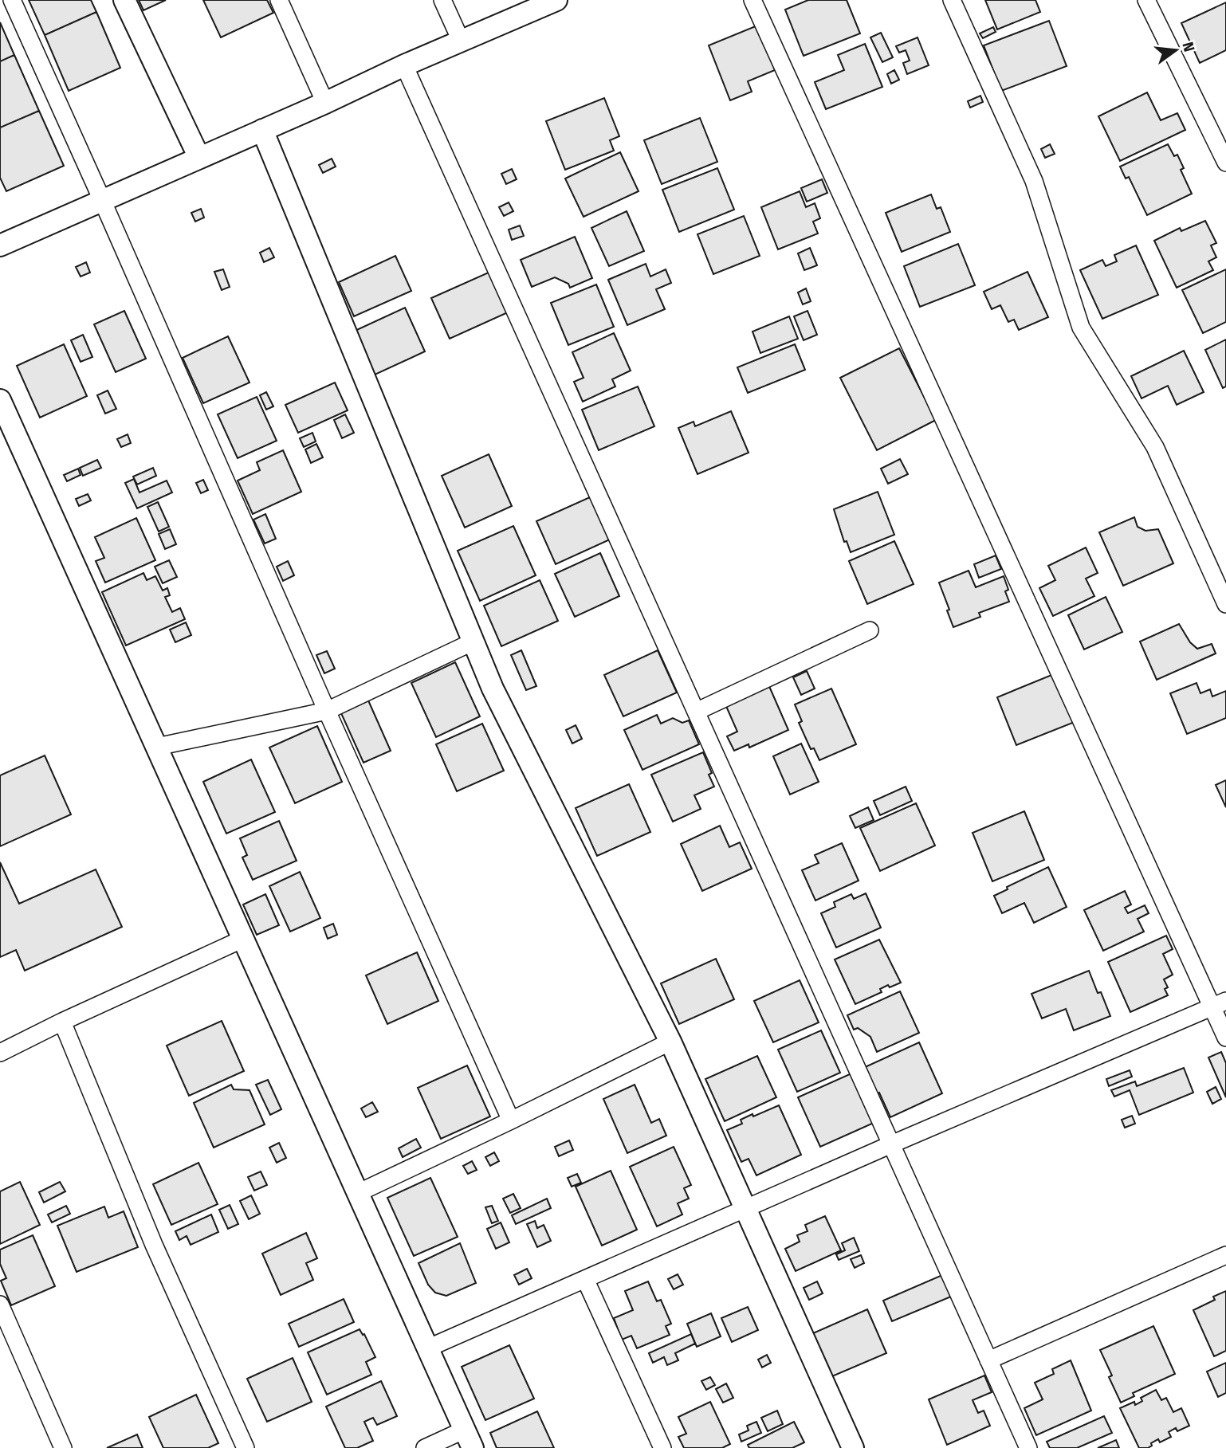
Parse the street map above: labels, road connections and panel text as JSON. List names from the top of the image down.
{
  "north": "right"
}
